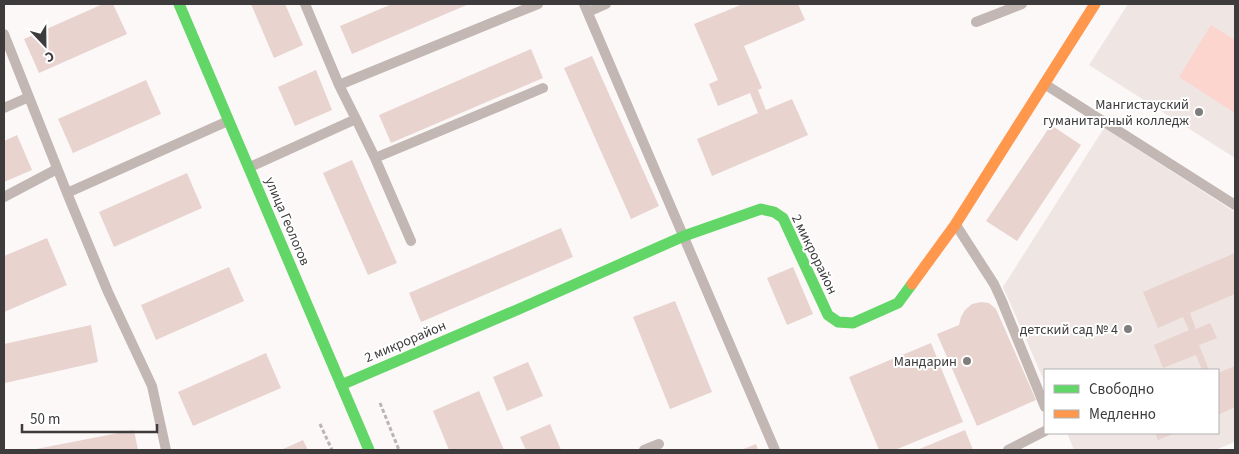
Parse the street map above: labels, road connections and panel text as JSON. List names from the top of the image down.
{
  "streets": {
    "street": ["улица Геологов", "2 микрорайон"]
  },
  "crossings": [
    ["улица Геологов", "2 микрорайон"]
  ],
  "places": ["Мангистауский гуманитарный колледж", "детский сад № 4", "Мандарин"],
  "legend": ["Свободно", "Медленно"],
  "scale_bar": "50 m",
  "north": "bottom"
}
